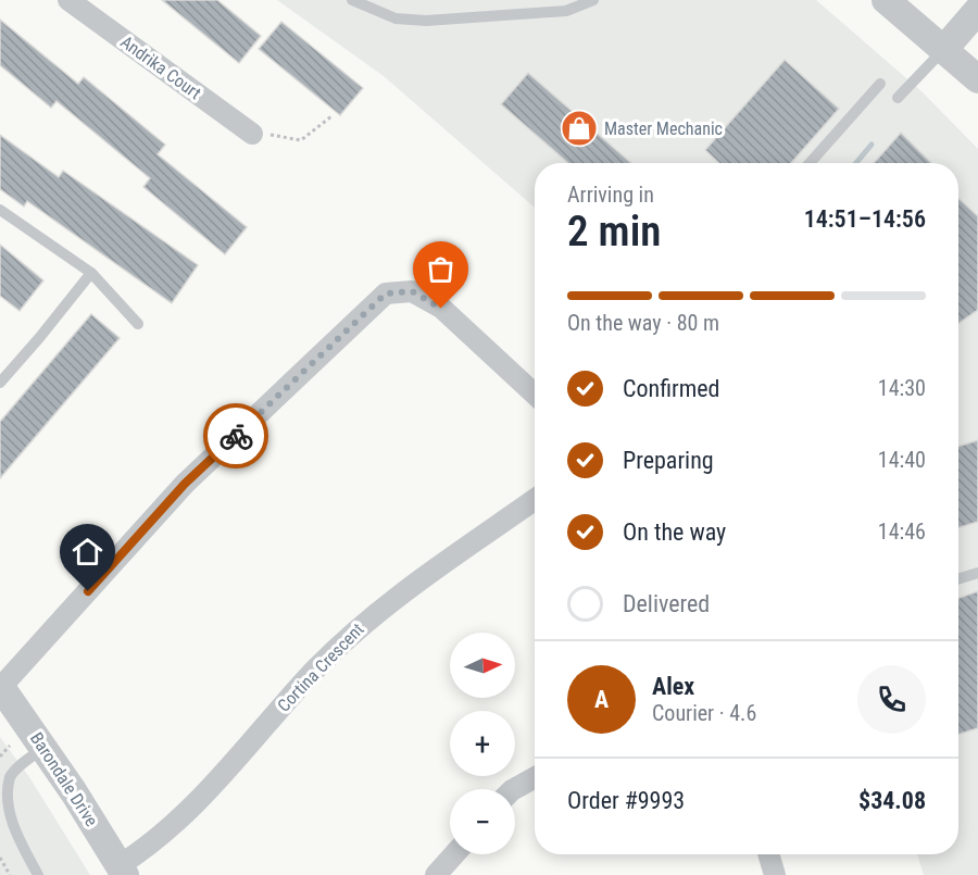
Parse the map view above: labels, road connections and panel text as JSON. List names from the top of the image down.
{
  "streets": {
    "street": ["Andrika Court", "Cortina Crescent", "Barondale Drive"]
  },
  "crossings": [
    ["Cortina Crescent", "Barondale Drive"]
  ],
  "places": {
    "shop": ["Master Mechanic"]
  },
  "north": "right",
  "page": {
    "heading": ["2 min", "Arriving in", "14:51–14:56"],
    "panel": [
      "Alex",
      "Courier · 4.6",
      "Order #9993",
      "$34.08"
    ],
    "bar": "On the way · 80 m",
    "list": [
      ["Confirmed", "14:30"],
      ["Preparing", "14:40"],
      ["On the way", "14:46"],
      "Delivered"
    ],
    "map_buttons": ["+", "−"],
    "round": "A"
  }
}
